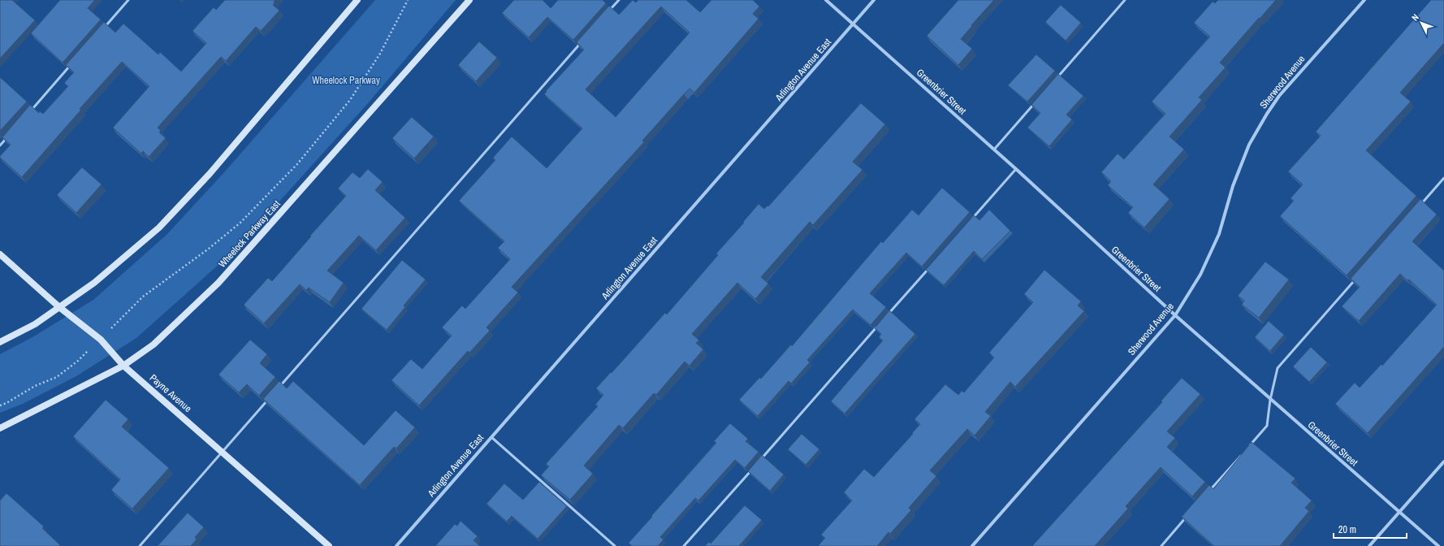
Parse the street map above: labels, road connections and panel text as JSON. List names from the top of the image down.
{
  "streets": {
    "street": [
      "Arlington Avenue East",
      "Sherwood Avenue",
      "Greenbrier Street",
      "Wheelock Parkway East",
      "Payne Avenue"
    ]
  },
  "crossings": [
    ["Arlington Avenue East", "Greenbrier Street"],
    ["Sherwood Avenue", "Greenbrier Street"],
    ["Wheelock Parkway East", "Payne Avenue"]
  ],
  "parks": ["Wheelock Parkway"],
  "scale_bar": "20 m",
  "north": "top left"
}
